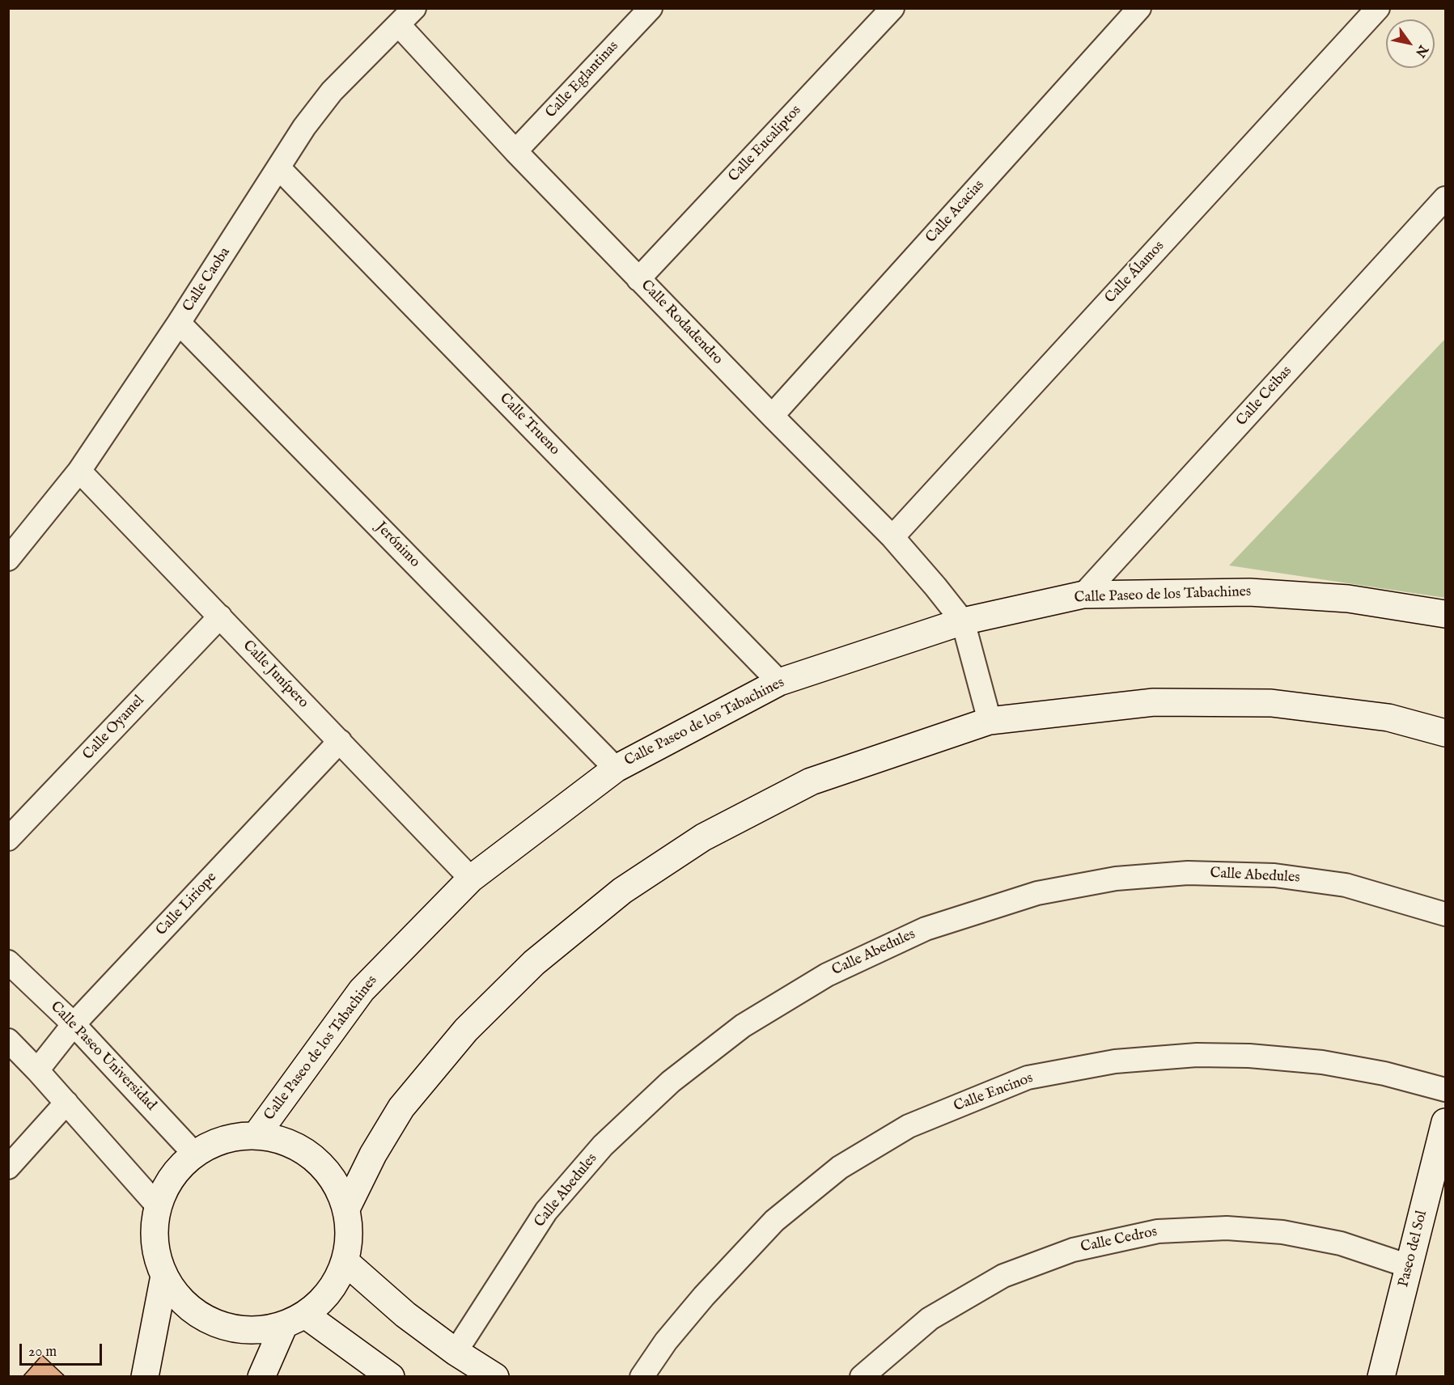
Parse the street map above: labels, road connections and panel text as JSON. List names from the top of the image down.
{
  "streets": {
    "street": [
      "Calle Eglantinas",
      "Calle Eucaliptos",
      "Calle Acacias",
      "Calle Álamos",
      "Calle Caoba",
      "Calle Rodadendro",
      "Calle Ceibas",
      "Calle Trueno",
      "Jerónimo",
      "Calle Paseo de los Tabachines",
      "Calle Junípero",
      "Calle Oyamel",
      "Calle Abedules",
      "Calle Liriope",
      "Calle Paseo Universidad",
      "Calle Encinos",
      "Calle Cedros",
      "Paseo del Sol"
    ]
  },
  "crossings": [
    ["Calle Eglantinas", "Calle Rodadendro"],
    ["Calle Eucaliptos", "Calle Rodadendro"],
    ["Calle Acacias", "Calle Rodadendro"],
    ["Calle Álamos", "Calle Rodadendro"],
    ["Calle Caoba", "Calle Rodadendro"],
    ["Calle Caoba", "Calle Trueno"],
    ["Calle Caoba", "Jerónimo"],
    ["Calle Caoba", "Calle Junípero"],
    ["Calle Rodadendro", "Calle Paseo de los Tabachines"],
    ["Calle Ceibas", "Calle Paseo de los Tabachines"],
    ["Calle Trueno", "Calle Paseo de los Tabachines"],
    ["Jerónimo", "Calle Paseo de los Tabachines"],
    ["Calle Paseo de los Tabachines", "Calle Junípero"],
    ["Calle Junípero", "Calle Oyamel"],
    ["Calle Junípero", "Calle Liriope"],
    ["Calle Liriope", "Calle Paseo Universidad"],
    ["Calle Cedros", "Paseo del Sol"]
  ],
  "scale_bar": "20 m",
  "north": "bottom right"
}
